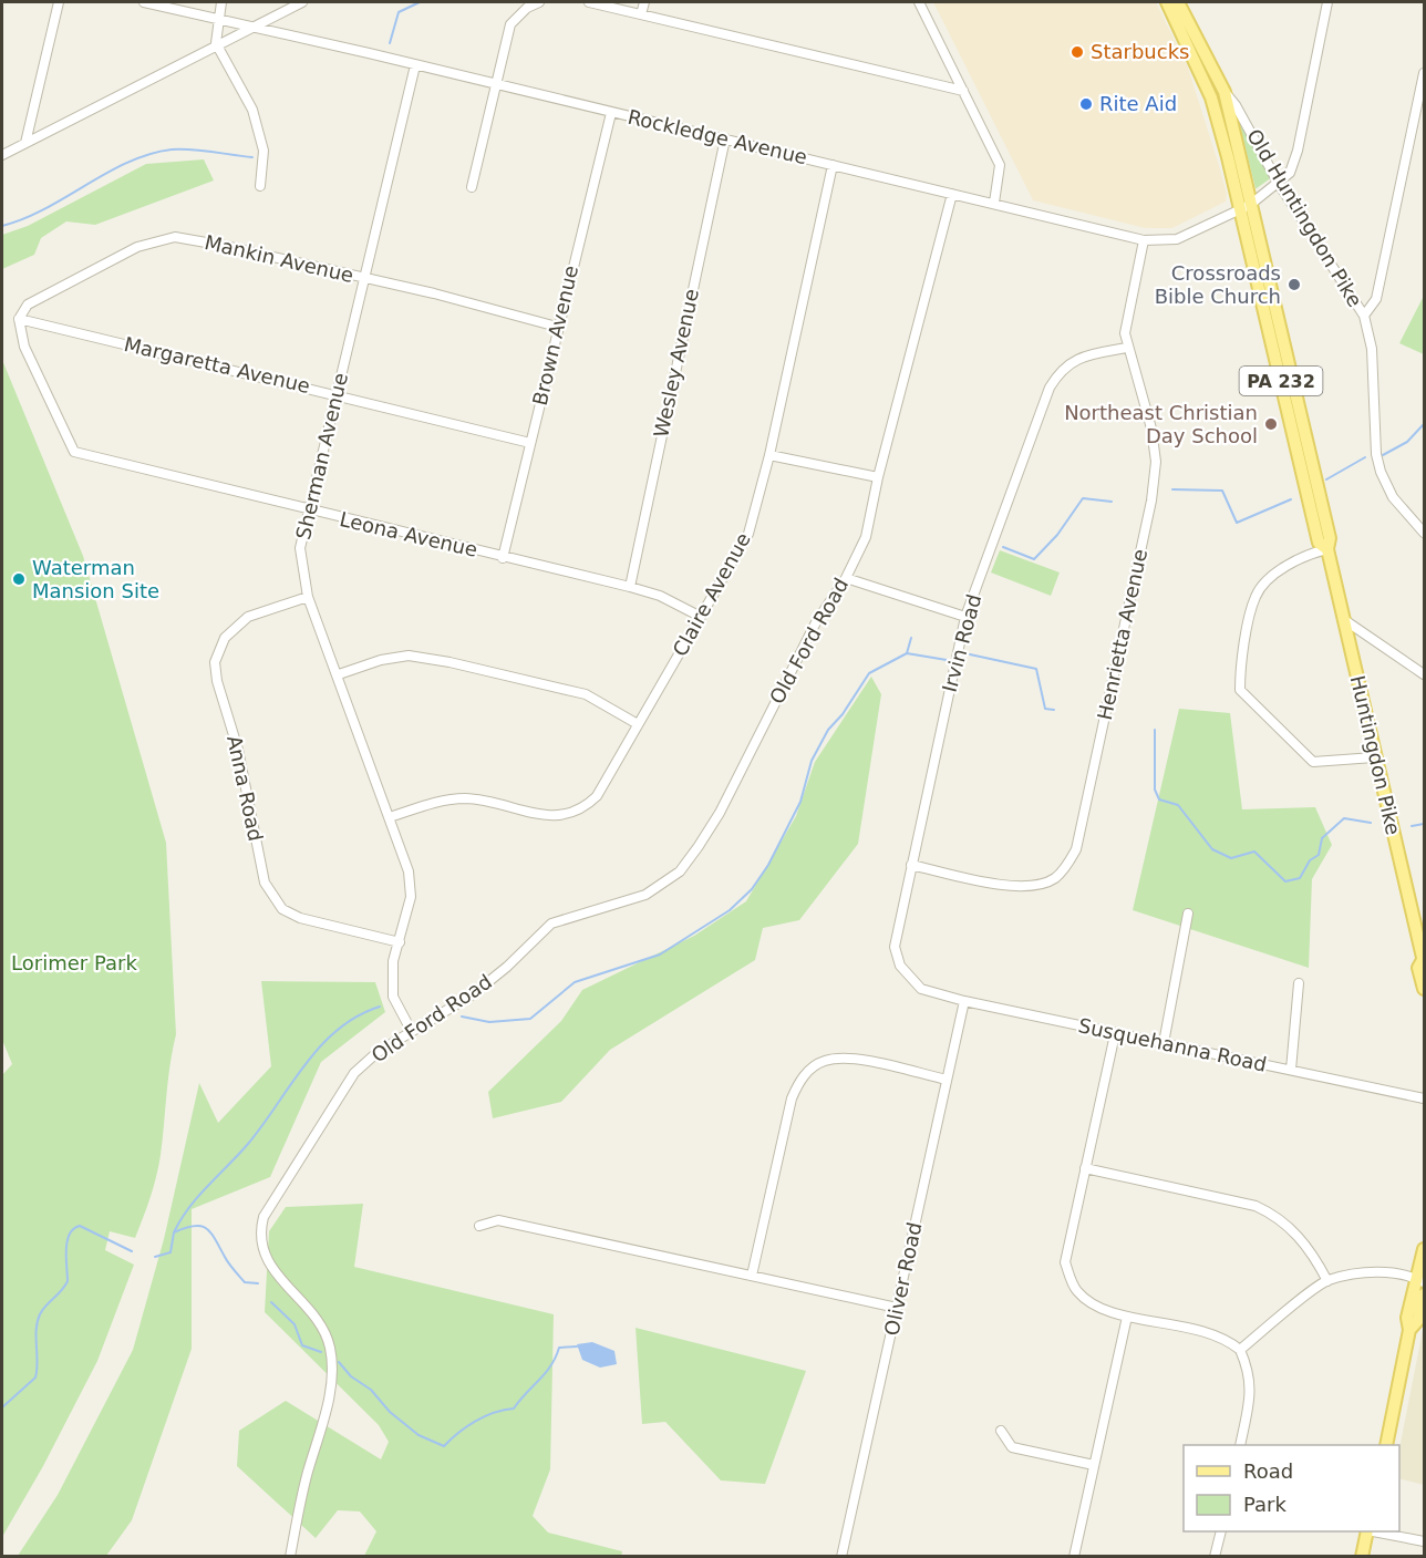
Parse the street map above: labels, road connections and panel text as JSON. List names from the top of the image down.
{
  "streets": {
    "main road": ["PA 232", "Huntingdon Pike"],
    "street": [
      "Rockledge Avenue",
      "Old Huntingdon Pike",
      "Mankin Avenue",
      "Brown Avenue",
      "Wesley Avenue",
      "Margaretta Avenue",
      "Sherman Avenue",
      "Leona Avenue",
      "Claire Avenue",
      "Henrietta Avenue",
      "Old Ford Road",
      "Irvin Road",
      "Anna Road",
      "Susquehanna Road",
      "Oliver Road"
    ]
  },
  "crossings": [
    ["Rockledge Avenue", "Old Huntingdon Pike"],
    ["Rockledge Avenue", "Brown Avenue"],
    ["Rockledge Avenue", "Wesley Avenue"],
    ["Rockledge Avenue", "Sherman Avenue"],
    ["Rockledge Avenue", "Claire Avenue"],
    ["Rockledge Avenue", "Henrietta Avenue"],
    ["Rockledge Avenue", "Old Ford Road"],
    ["Rockledge Avenue", "Huntingdon Pike"],
    ["Old Huntingdon Pike", "Huntingdon Pike"],
    ["Mankin Avenue", "Brown Avenue"],
    ["Mankin Avenue", "Margaretta Avenue"],
    ["Mankin Avenue", "Sherman Avenue"],
    ["Mankin Avenue", "Leona Avenue"],
    ["Brown Avenue", "Margaretta Avenue"],
    ["Brown Avenue", "Leona Avenue"],
    ["Wesley Avenue", "Leona Avenue"],
    ["Margaretta Avenue", "Sherman Avenue"],
    ["Margaretta Avenue", "Leona Avenue"],
    ["Sherman Avenue", "Leona Avenue"],
    ["Sherman Avenue", "Claire Avenue"],
    ["Sherman Avenue", "Old Ford Road"],
    ["Sherman Avenue", "Anna Road"],
    ["Leona Avenue", "Claire Avenue"],
    ["Henrietta Avenue", "Irvin Road"],
    ["Irvin Road", "Susquehanna Road"],
    ["Susquehanna Road", "Oliver Road"]
  ],
  "parks": ["Lorimer Park"],
  "places": [
    "Starbucks",
    "Rite Aid",
    "Crossroads Bible Church",
    "Northeast Christian Day School",
    "Waterman Mansion Site"
  ],
  "legend": ["Road", "Park"]
}
